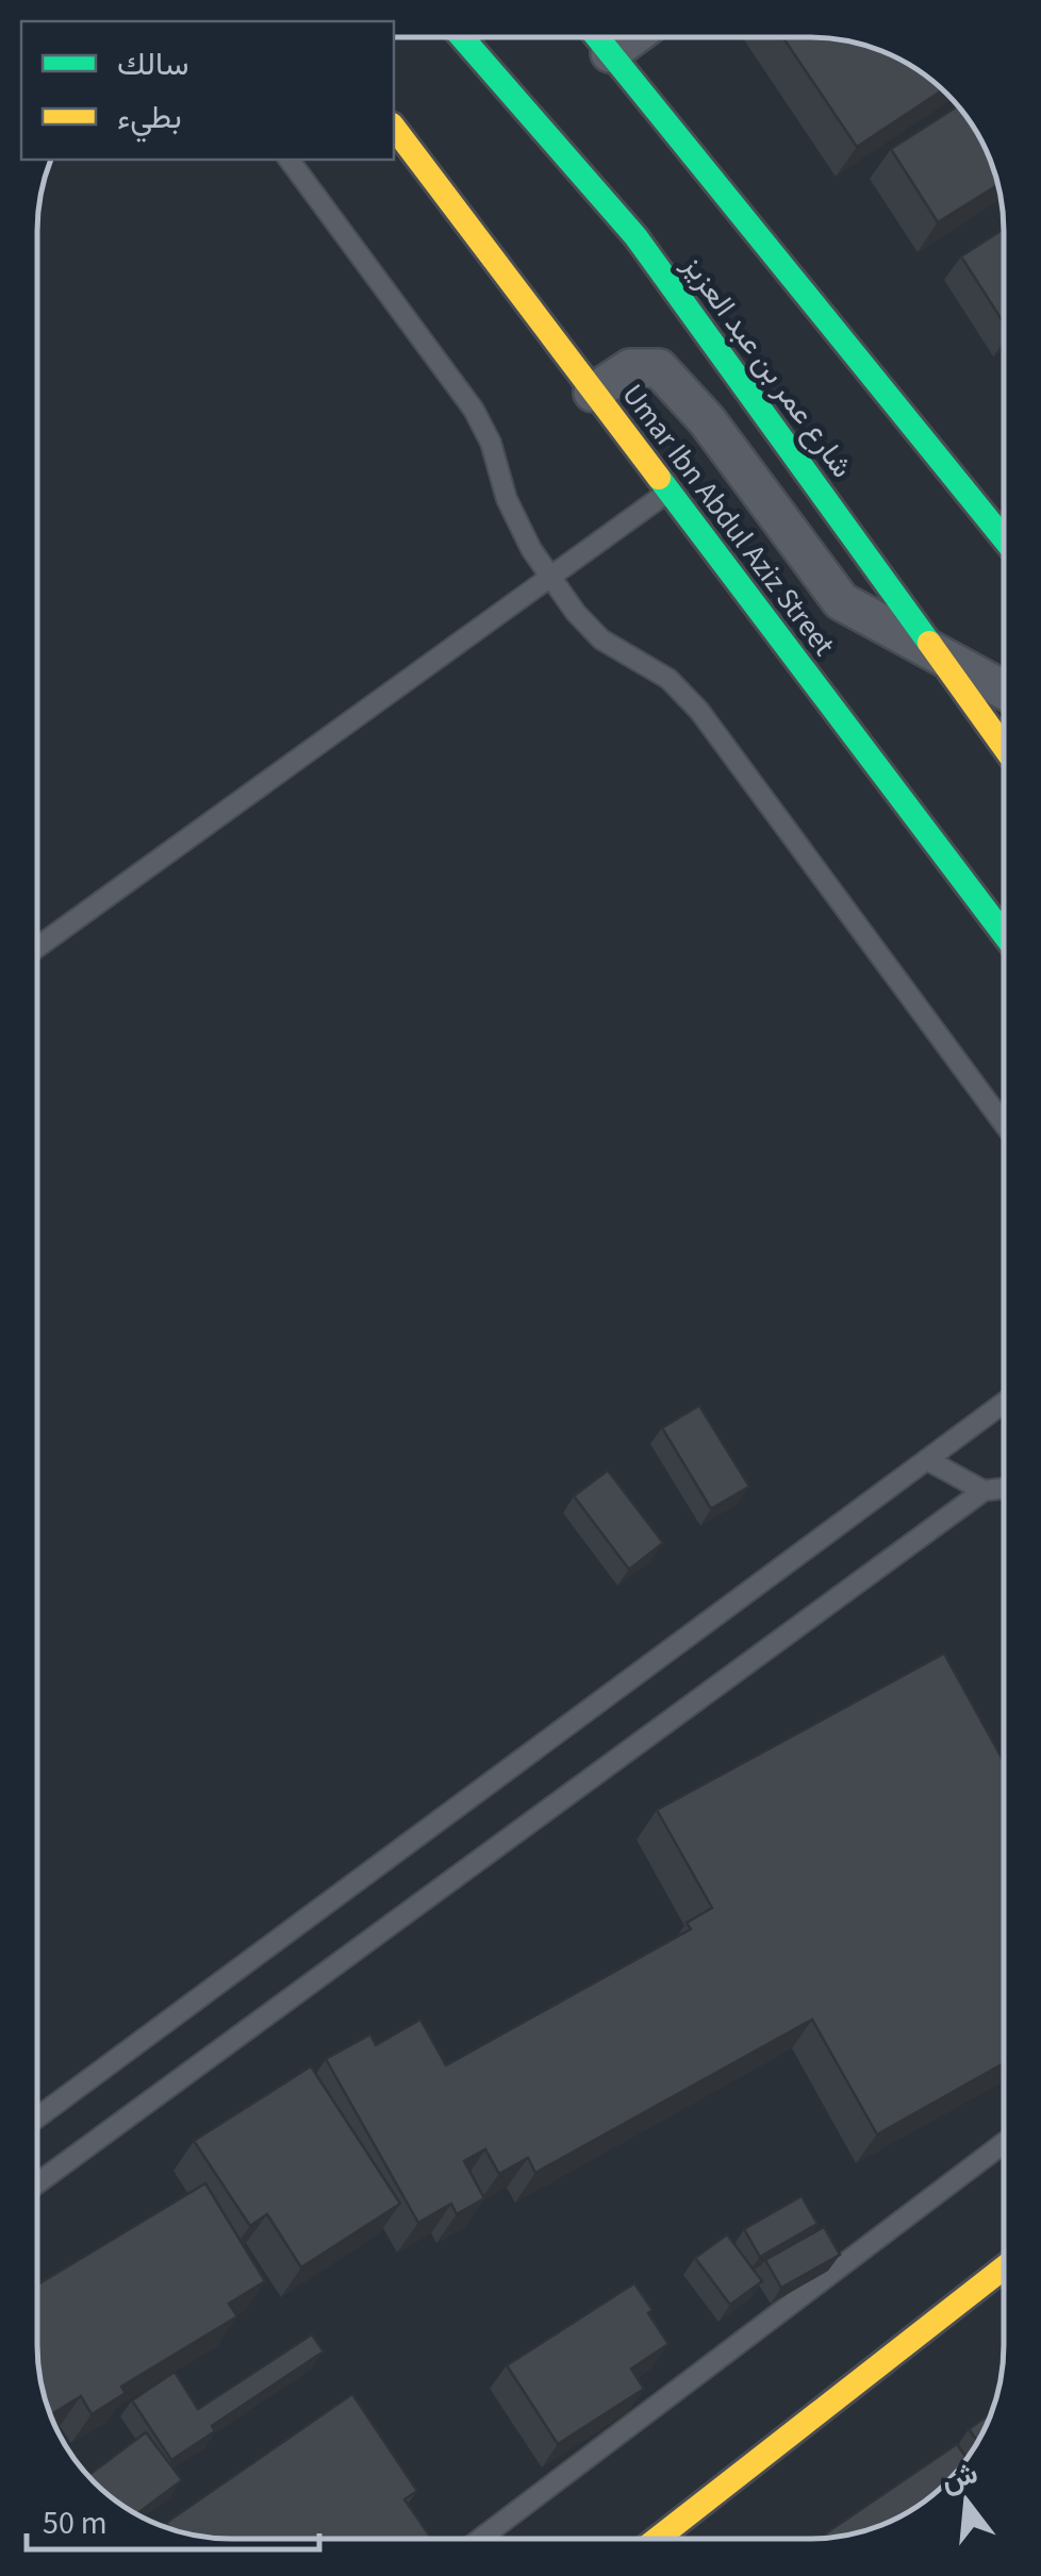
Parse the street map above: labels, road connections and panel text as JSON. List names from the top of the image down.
{
  "streets": {
    "main road": ["شارع عمر بن عبد العزيز", "Umar Ibn Abdul Aziz Street"]
  },
  "legend": ["سالك", "بطيء"],
  "scale_bar": "50 m",
  "north": "top"
}
